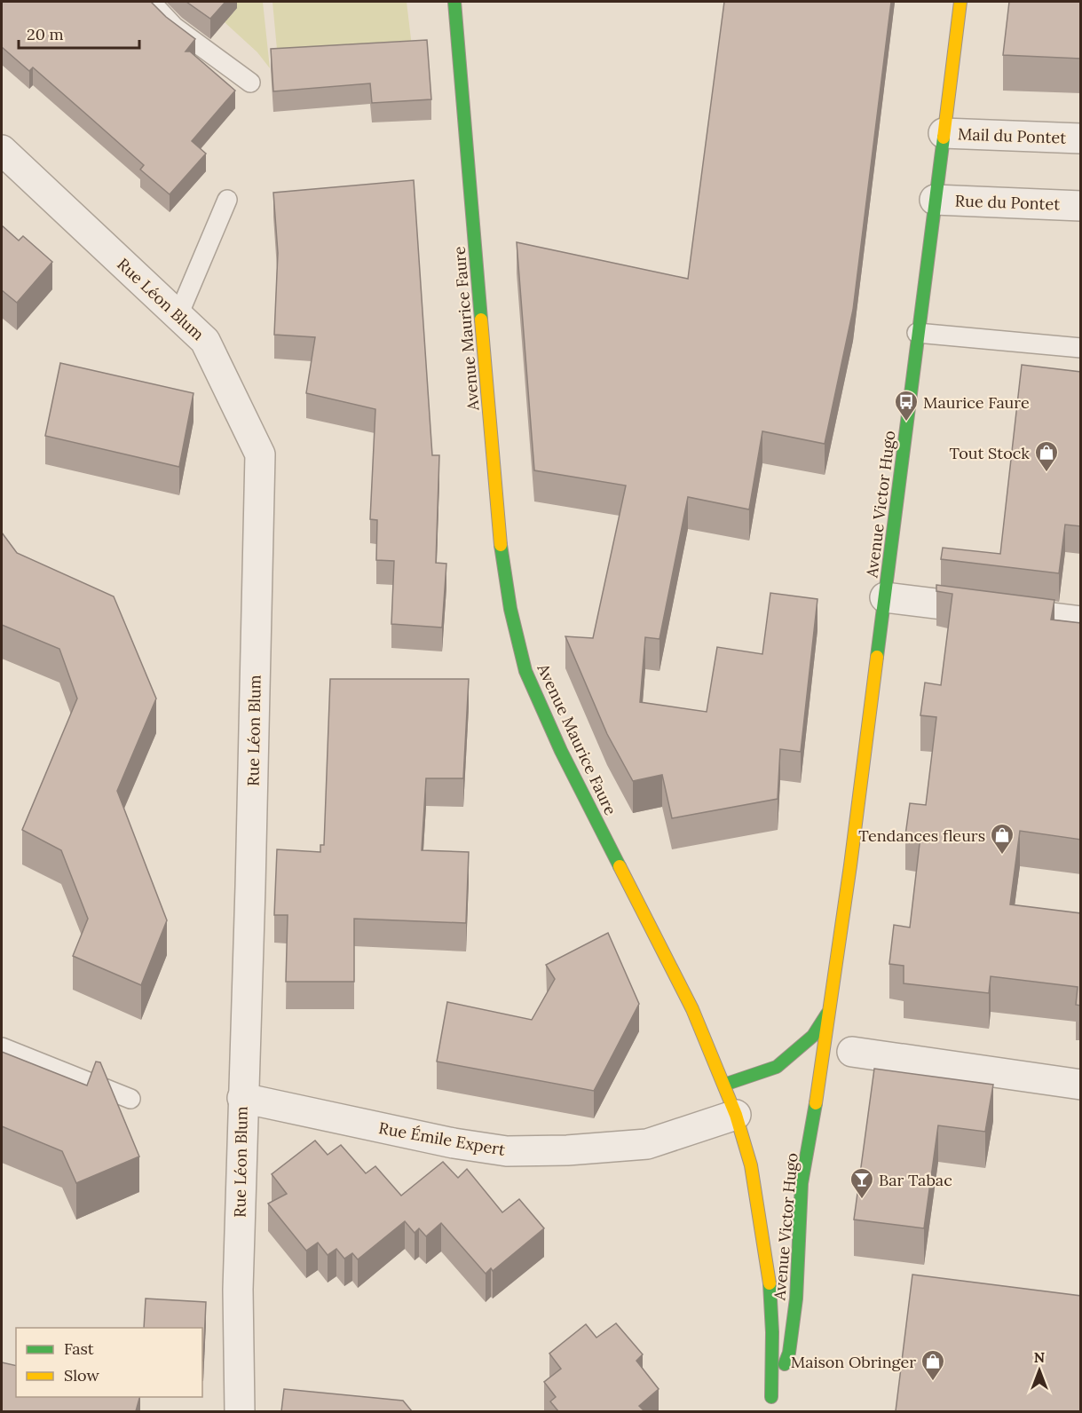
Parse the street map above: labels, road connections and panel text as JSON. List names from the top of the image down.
{
  "streets": {
    "street": [
      "Mail du Pontet",
      "Rue du Pontet",
      "Rue Léon Blum",
      "Avenue Maurice Faure",
      "Avenue Victor Hugo",
      "Rue Émile Expert"
    ]
  },
  "crossings": [
    ["Mail du Pontet", "Avenue Victor Hugo"],
    ["Rue du Pontet", "Avenue Victor Hugo"],
    ["Rue Léon Blum", "Rue Émile Expert"],
    ["Avenue Maurice Faure", "Avenue Victor Hugo"],
    ["Avenue Maurice Faure", "Rue Émile Expert"]
  ],
  "places": {
    "bus stop": ["Maurice Faure"],
    "shop": ["Tout Stock", "Tendances fleurs", "Maison Obringer"],
    "bar": ["Bar Tabac"]
  },
  "legend": ["Fast", "Slow"],
  "scale_bar": "20 m",
  "north": "top"
}
